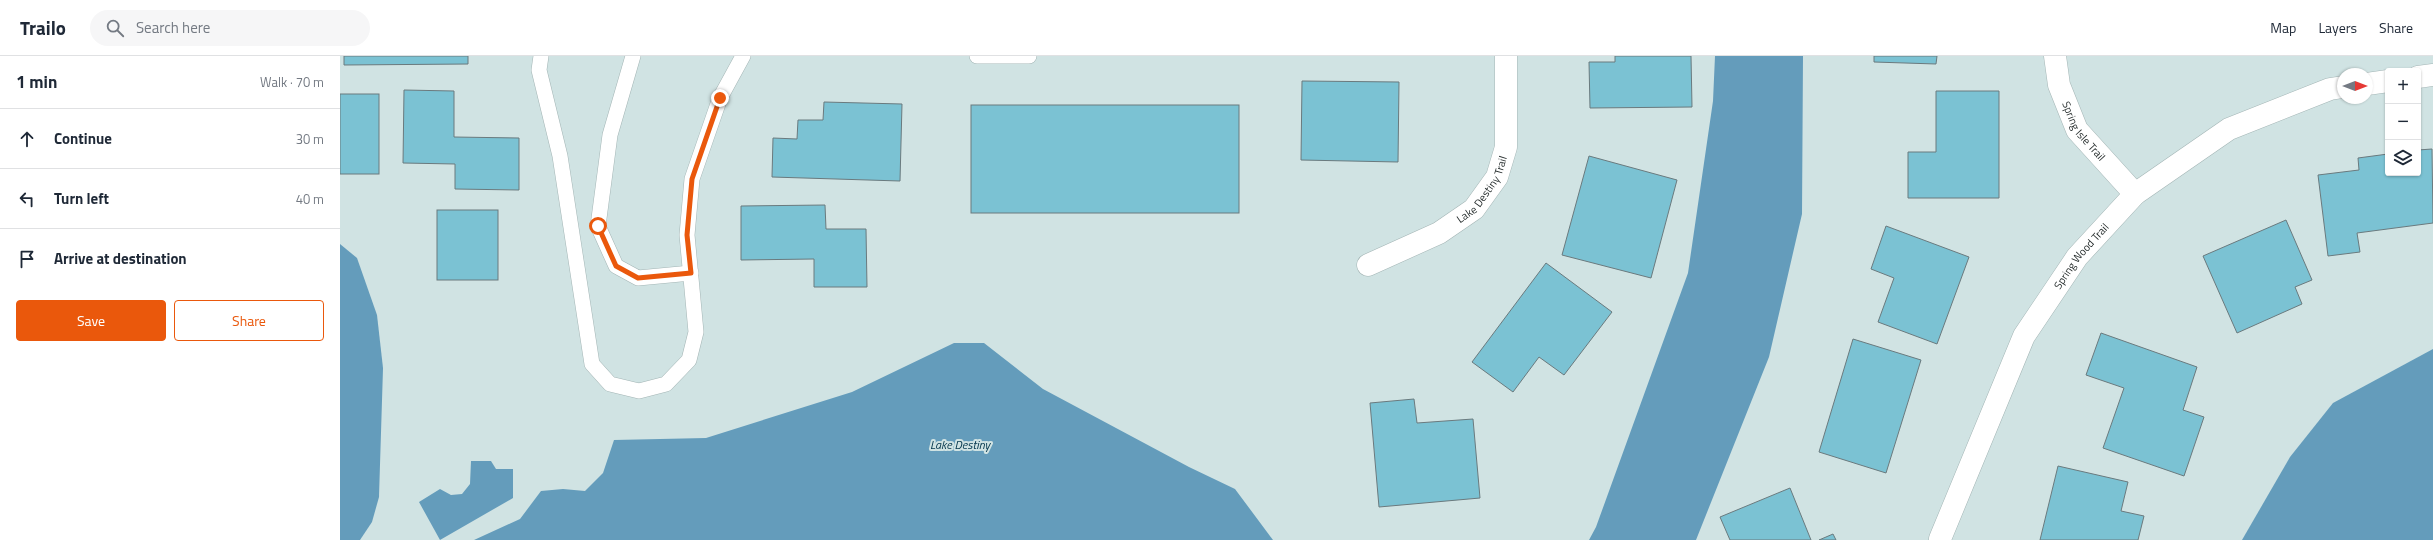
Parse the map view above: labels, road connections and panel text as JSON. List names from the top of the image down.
{
  "streets": {
    "street": ["Spring Isle Trail", "Lake Destiny Trail", "Spring Wood Trail"]
  },
  "crossings": [
    ["Spring Isle Trail", "Spring Wood Trail"]
  ],
  "water": ["Lake Destiny"],
  "north": "right",
  "page": {
    "header": "Trailo",
    "search": "Search here",
    "nav": ["Map", "Layers", "Share"],
    "heading": ["1 min", "Walk · 70 m"],
    "map_buttons": ["+", "−"],
    "list": [
      ["Continue", "30 m"],
      ["Turn left", "40 m"],
      "Arrive at destination"
    ],
    "buttons": ["Save", "Share"]
  }
}
